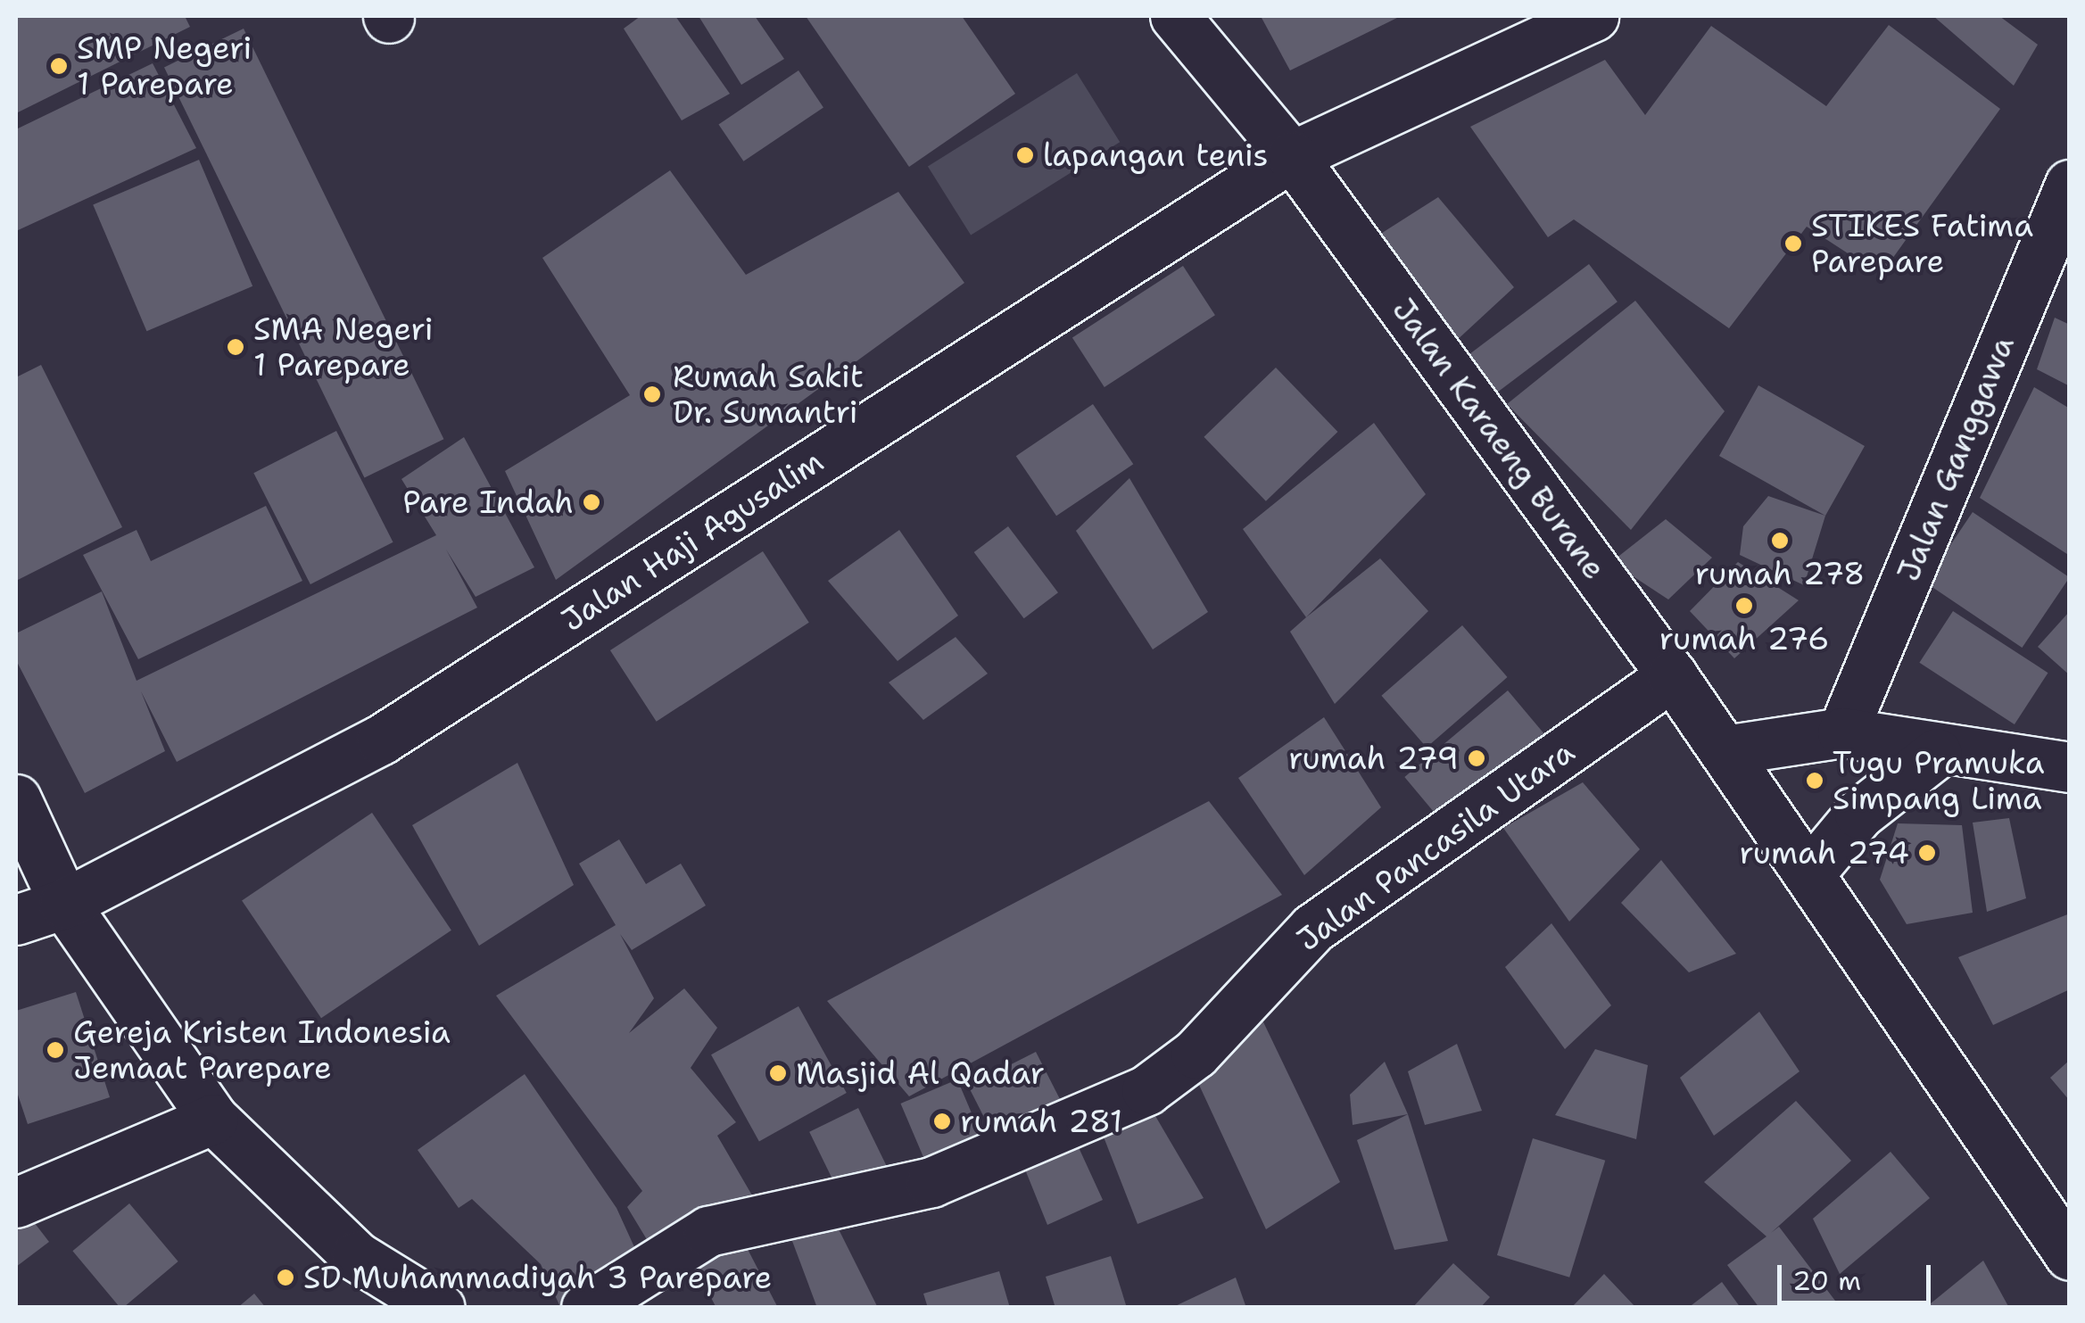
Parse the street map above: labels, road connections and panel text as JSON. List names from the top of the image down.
{
  "streets": {
    "main road": [
      "Jalan Karaeng Burane",
      "Jalan Ganggawa",
      "Jalan Haji Agusalim",
      "Jalan Pancasila Utara"
    ]
  },
  "crossings": [
    ["Jalan Karaeng Burane", "Jalan Haji Agusalim"],
    ["Jalan Karaeng Burane", "Jalan Pancasila Utara"]
  ],
  "places": [
    "SMP Negeri 1 Parepare",
    "lapangan tenis",
    "STIKES Fatima Parepare",
    "SMA Negeri 1 Parepare",
    "Rumah Sakit Dr. Sumantri",
    "Pare Indah",
    "rumah 278",
    "rumah 276",
    "rumah 279",
    "Tugu Pramuka Simpang Lima",
    "rumah 274",
    "Gereja Kristen Indonesia Jemaat Parepare",
    "Masjid Al Qadar",
    "rumah 281",
    "SD Muhammadiyah 3 Parepare"
  ],
  "scale_bar": "20 m"
}
